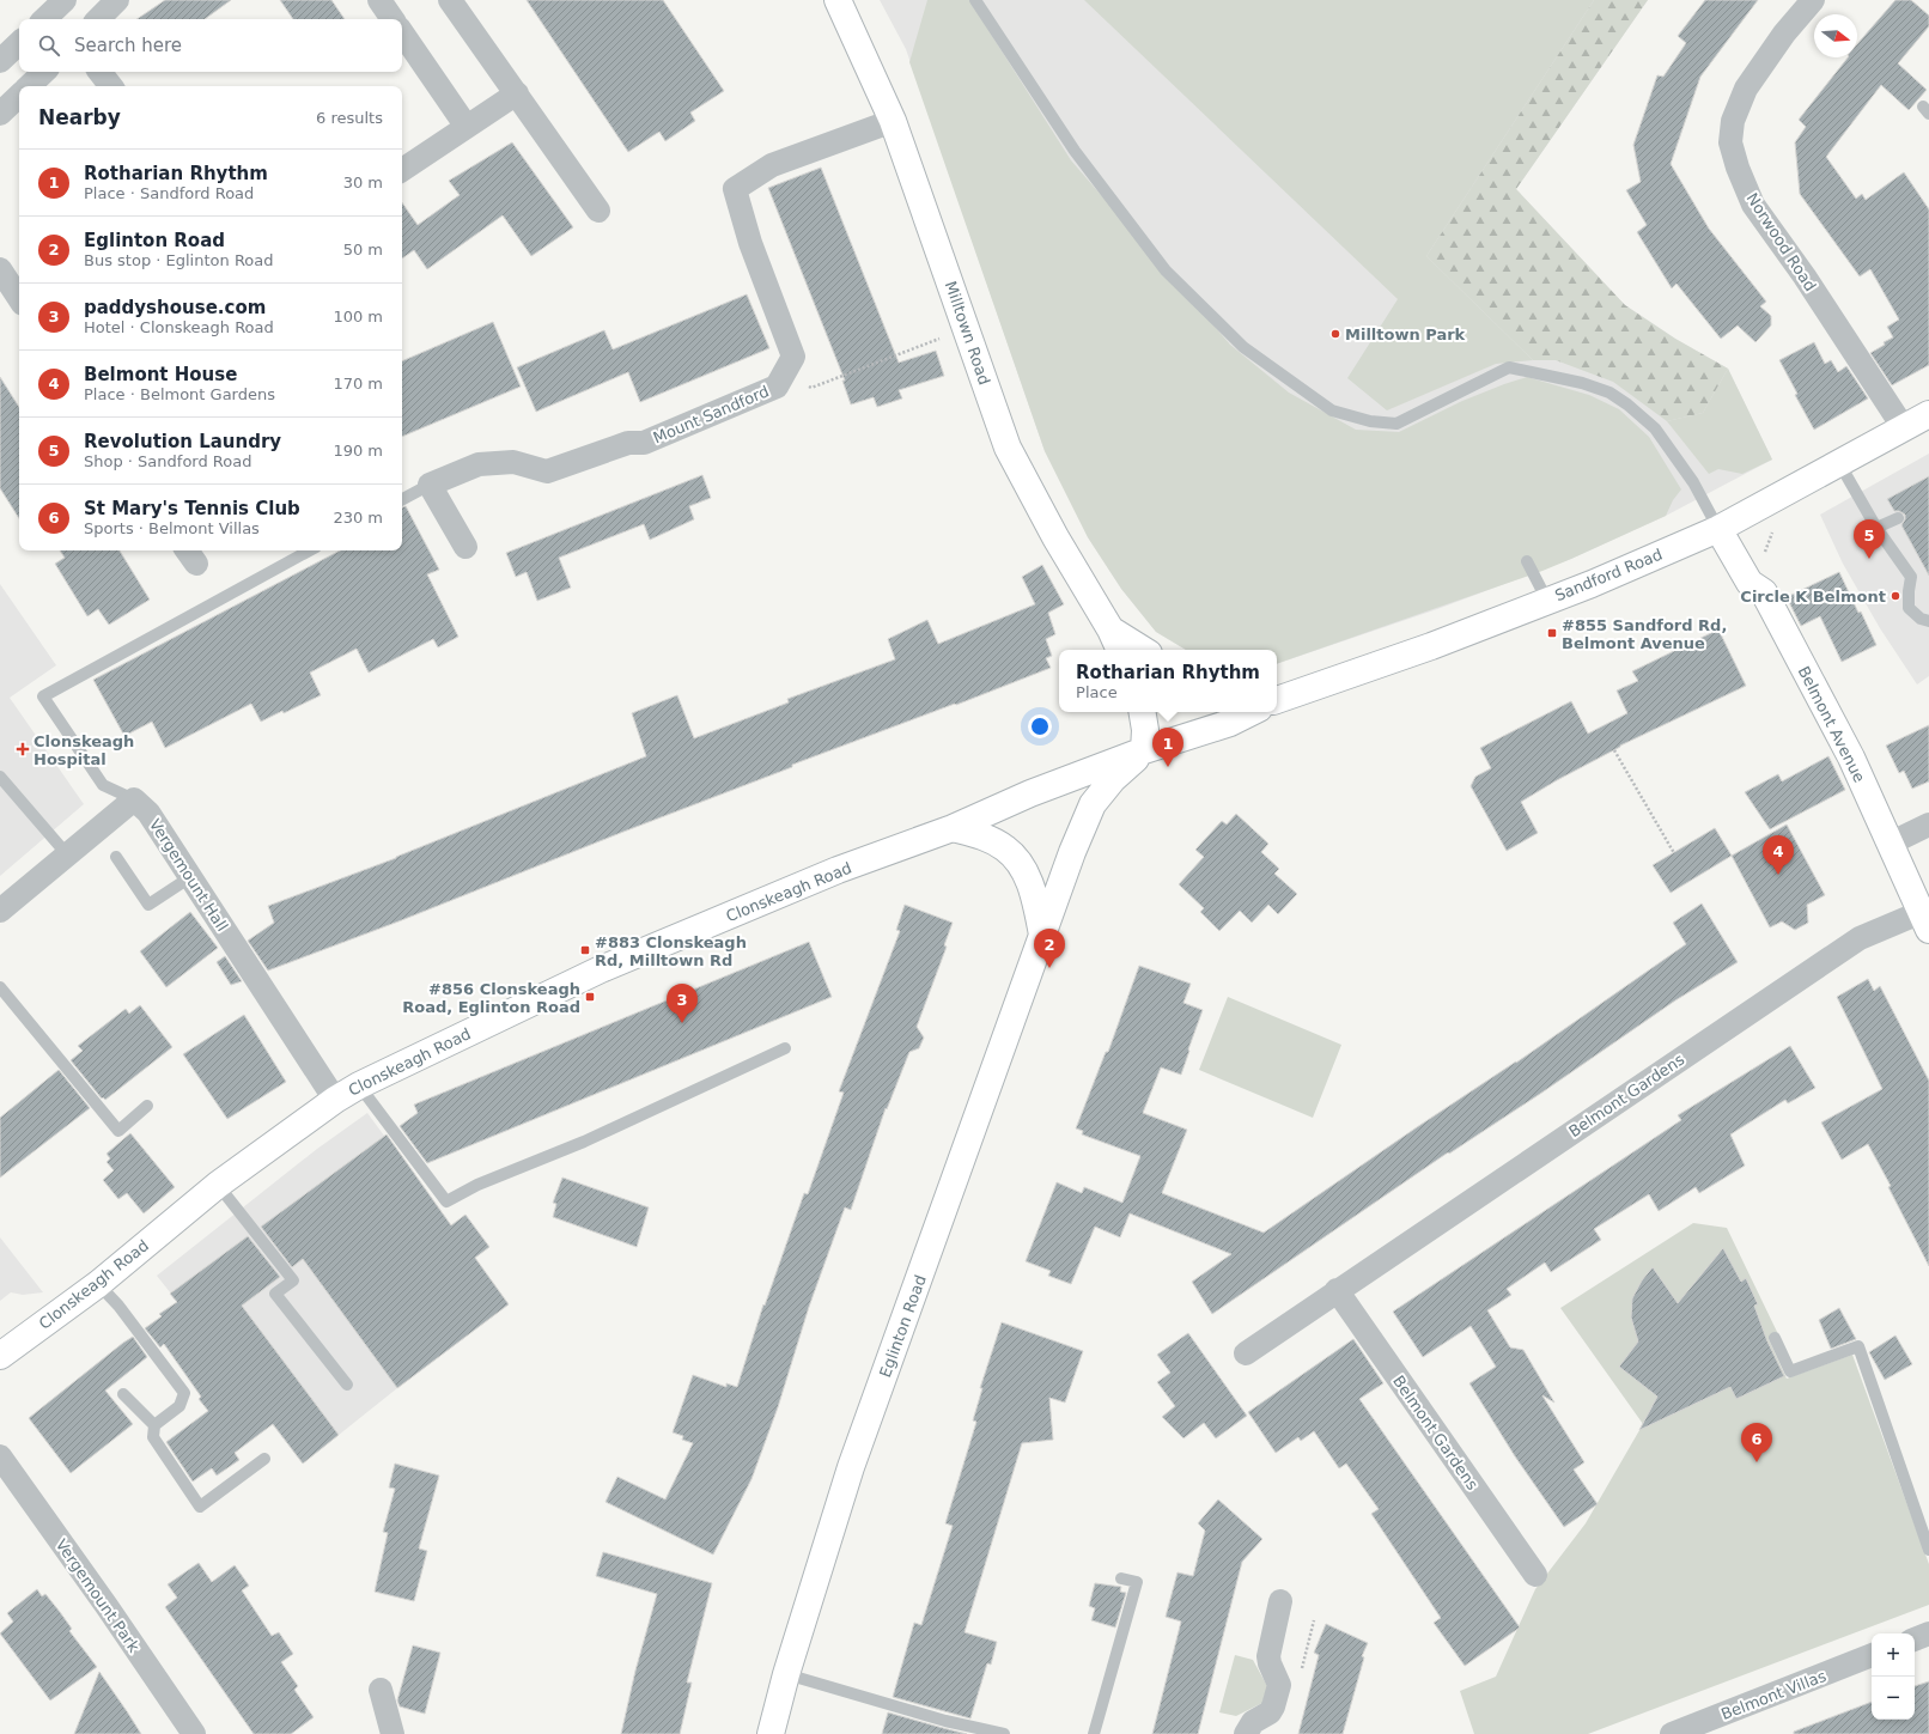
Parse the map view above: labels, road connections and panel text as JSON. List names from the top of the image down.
{
  "streets": {
    "main road": [
      "Milltown Road",
      "Sandford Road",
      "Belmont Avenue",
      "Clonskeagh Road",
      "Eglinton Road"
    ],
    "street": [
      "Norwood Road",
      "Mount Sandford",
      "Vergemount Hall",
      "Belmont Gardens",
      "Vergemount Park",
      "Belmont Villas"
    ]
  },
  "crossings": [
    ["Norwood Road", "Sandford Road"],
    ["Milltown Road", "Mount Sandford"],
    ["Sandford Road", "Belmont Avenue"],
    ["Belmont Avenue", "Belmont Gardens"],
    ["Vergemount Hall", "Clonskeagh Road"],
    ["Clonskeagh Road", "Eglinton Road"]
  ],
  "places": {
    "other": ["Milltown Park", "Circle K Belmont"],
    "transit": ["#855 Sandford Rd, Belmont Avenue", "#883 Clonskeagh Rd, Milltown Rd", "#856 Clonskeagh Road, Eglinton Road"],
    "health": ["Clonskeagh Hospital"]
  },
  "north": "right",
  "page": {
    "search": "Search here",
    "heading": ["Nearby", "6 results"],
    "list": [
      {
        "mark": "1",
        "name": "Rotharian Rhythm",
        "note": "Place · Sandford Road",
        "value": "30 m"
      },
      {
        "mark": "2",
        "name": "Eglinton Road",
        "note": "Bus stop · Eglinton Road",
        "value": "50 m"
      },
      {
        "mark": "3",
        "name": "paddyshouse.com",
        "note": "Hotel · Clonskeagh Road",
        "value": "100 m"
      },
      {
        "mark": "4",
        "name": "Belmont House",
        "note": "Place · Belmont Gardens",
        "value": "170 m"
      },
      {
        "mark": "5",
        "name": "Revolution Laundry",
        "note": "Shop · Sandford Road",
        "value": "190 m"
      },
      {
        "mark": "6",
        "name": "St Mary's Tennis Club",
        "note": "Sports · Belmont Villas",
        "value": "230 m"
      }
    ],
    "pins": [
      "5",
      "1",
      "4",
      "2",
      "3",
      "6"
    ],
    "popup": ["Rotharian Rhythm", "Place"],
    "map_buttons": ["+", "−"]
  }
}
